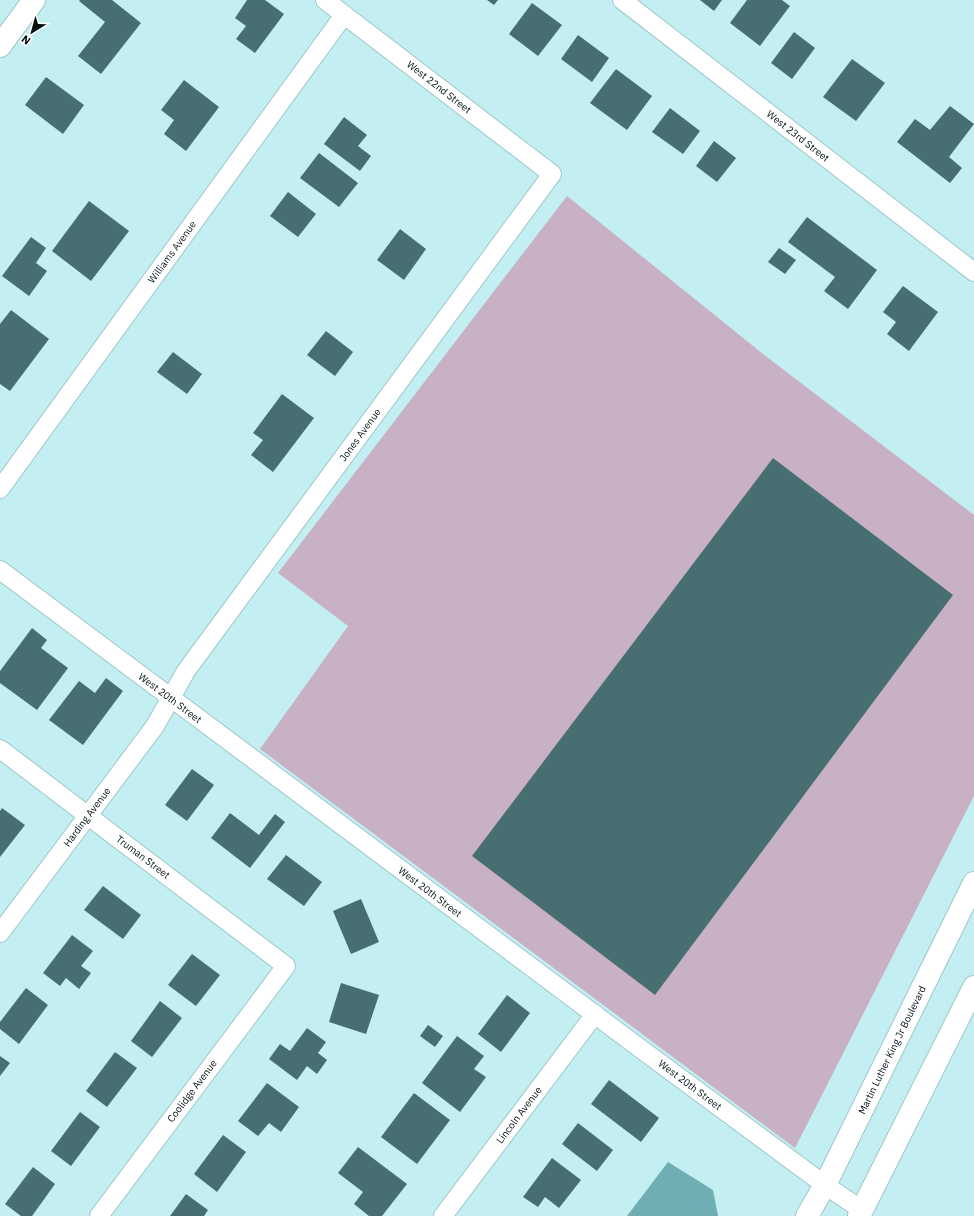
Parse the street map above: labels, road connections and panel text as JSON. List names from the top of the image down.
{
  "streets": {
    "main road": ["Martin Luther King Jr Boulevard"],
    "street": [
      "West 22nd Street",
      "West 23rd Street",
      "Williams Avenue",
      "Jones Avenue",
      "West 20th Street",
      "Harding Avenue",
      "Truman Street",
      "Coolidge Avenue",
      "Lincoln Avenue"
    ]
  },
  "crossings": [
    ["West 22nd Street", "Williams Avenue"],
    ["West 22nd Street", "Jones Avenue"],
    ["Jones Avenue", "West 20th Street"],
    ["Jones Avenue", "Harding Avenue"],
    ["West 20th Street", "Harding Avenue"],
    ["West 20th Street", "Martin Luther King Jr Boulevard"],
    ["West 20th Street", "Lincoln Avenue"],
    ["Harding Avenue", "Truman Street"],
    ["Truman Street", "Coolidge Avenue"]
  ],
  "north": "bottom left"
}
